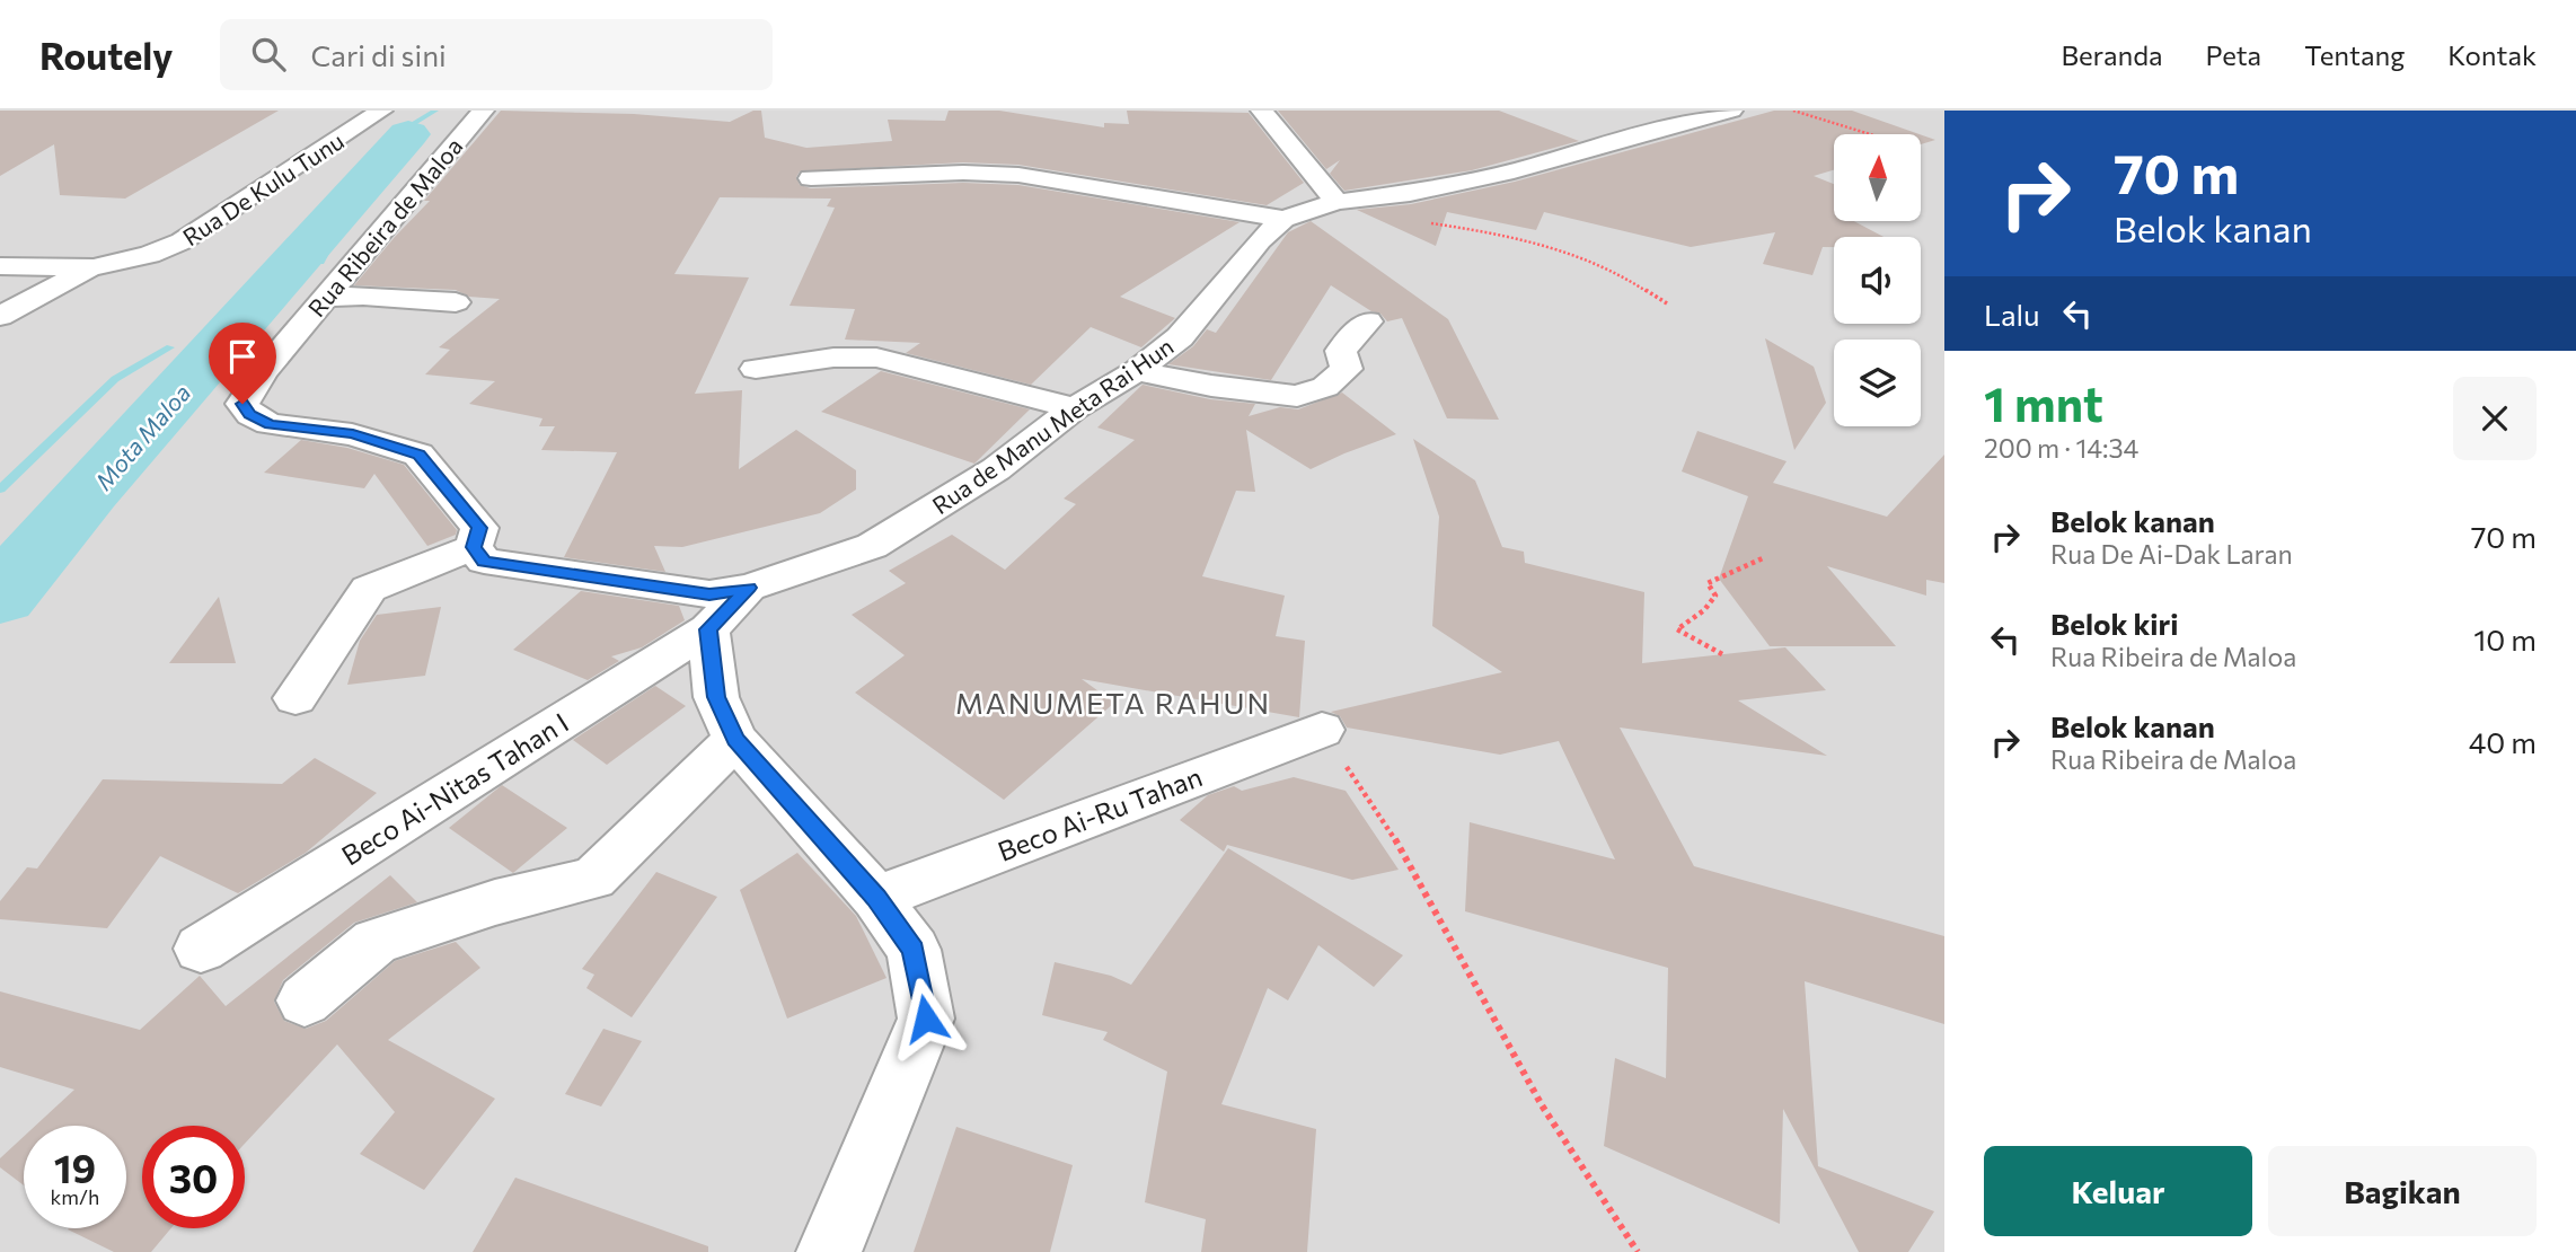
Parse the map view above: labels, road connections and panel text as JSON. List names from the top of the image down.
{
  "streets": {
    "street": [
      "Rua De Kulu Tunu",
      "Rua Ribeira de Maloa",
      "Rua de Manu Meta Rai Hun",
      "Beco Ai-Nitas Tahan I",
      "Beco Ai-Ru Tahan"
    ]
  },
  "crossings": [
    ["Rua de Manu Meta Rai Hun", "Beco Ai-Nitas Tahan I"]
  ],
  "districts": ["MANUMETA RAHUN"],
  "water": ["Mota Maloa"],
  "north": "top",
  "page": {
    "header": "Routely",
    "search": "Cari di sini",
    "nav": [
      "Beranda",
      "Peta",
      "Tentang",
      "Kontak"
    ],
    "turn": ["70 m", "Belok kanan"],
    "then": "Lalu",
    "heading": ["1 mnt", "200 m · 14:34"],
    "list": [
      {
        "name": "Belok kanan",
        "note": "Rua De Ai-Dak Laran",
        "value": "70 m"
      },
      {
        "name": "Belok kiri",
        "note": "Rua Ribeira de Maloa",
        "value": "10 m"
      },
      {
        "name": "Belok kanan",
        "note": "Rua Ribeira de Maloa",
        "value": "40 m"
      }
    ],
    "speed": "19 km/h",
    "limit": "30",
    "buttons": ["Keluar", "Bagikan"]
  }
}
